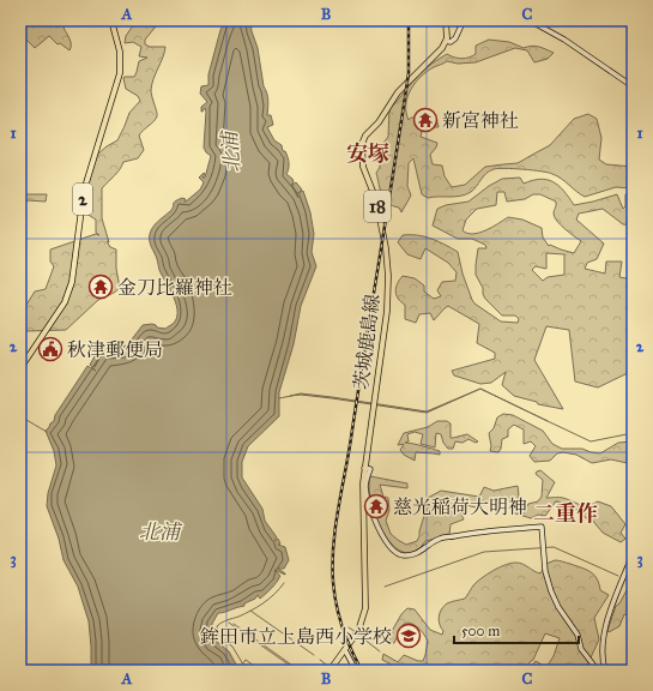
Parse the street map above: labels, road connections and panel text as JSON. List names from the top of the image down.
{
  "streets": {
    "main road": ["2", "18", "茨城鹿島線"]
  },
  "districts": ["安塚", "二重作"],
  "water": ["北浦"],
  "places": {
    "temple": ["新宮神社", "金刀比羅神社", "慈光稲荷大明神"],
    "public building": ["秋津郵便局"],
    "school or university": ["鉾田市立上島西小学校"]
  },
  "scale_bar": "500 m",
  "grid": {
    "columns": ["A", "B", "C"],
    "rows": ["1", "2", "3"]
  }
}
